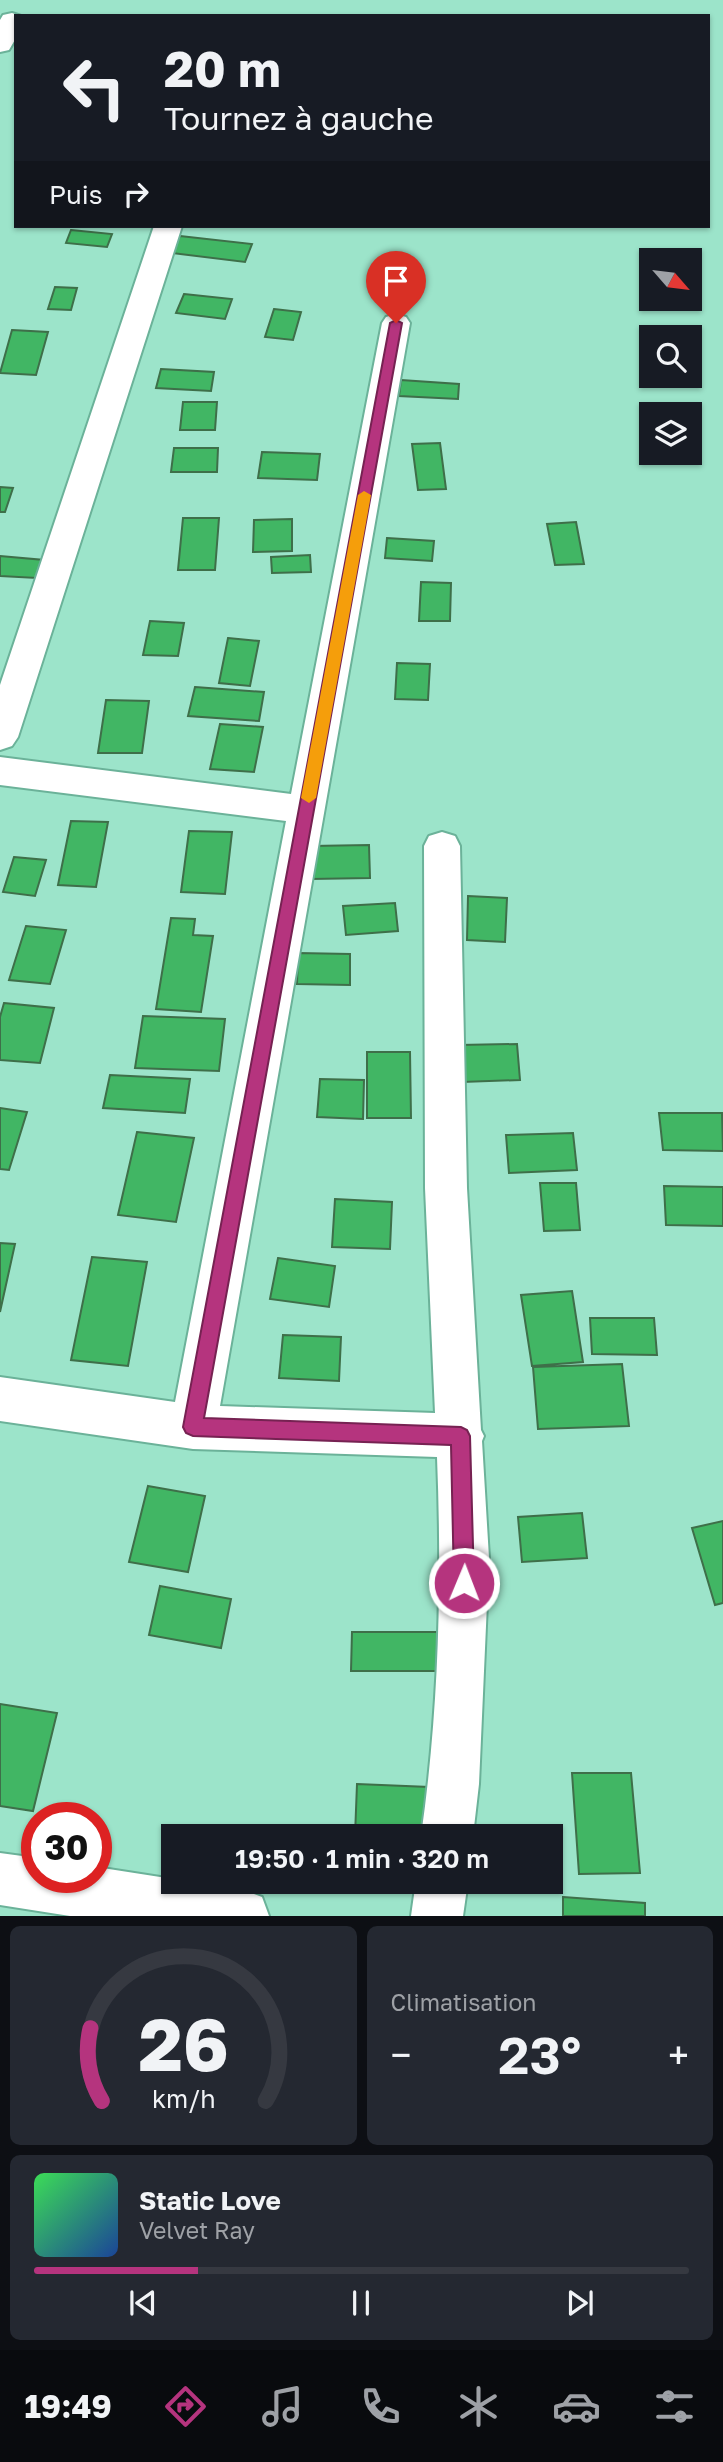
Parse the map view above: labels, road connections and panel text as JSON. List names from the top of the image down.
{
  "north": "bottom right",
  "page": {
    "turn": ["20 m", "Tournez à gauche"],
    "then": "Puis",
    "limit": "30",
    "trip": "19:50 · 1 min · 320 m",
    "tile": "Climatisation",
    "heat": ["−", "23°", "+"],
    "song": ["Static Love", "Velvet Ray"],
    "tabs": "19:49",
    "gauge": ["26", "km/h"]
  }
}
